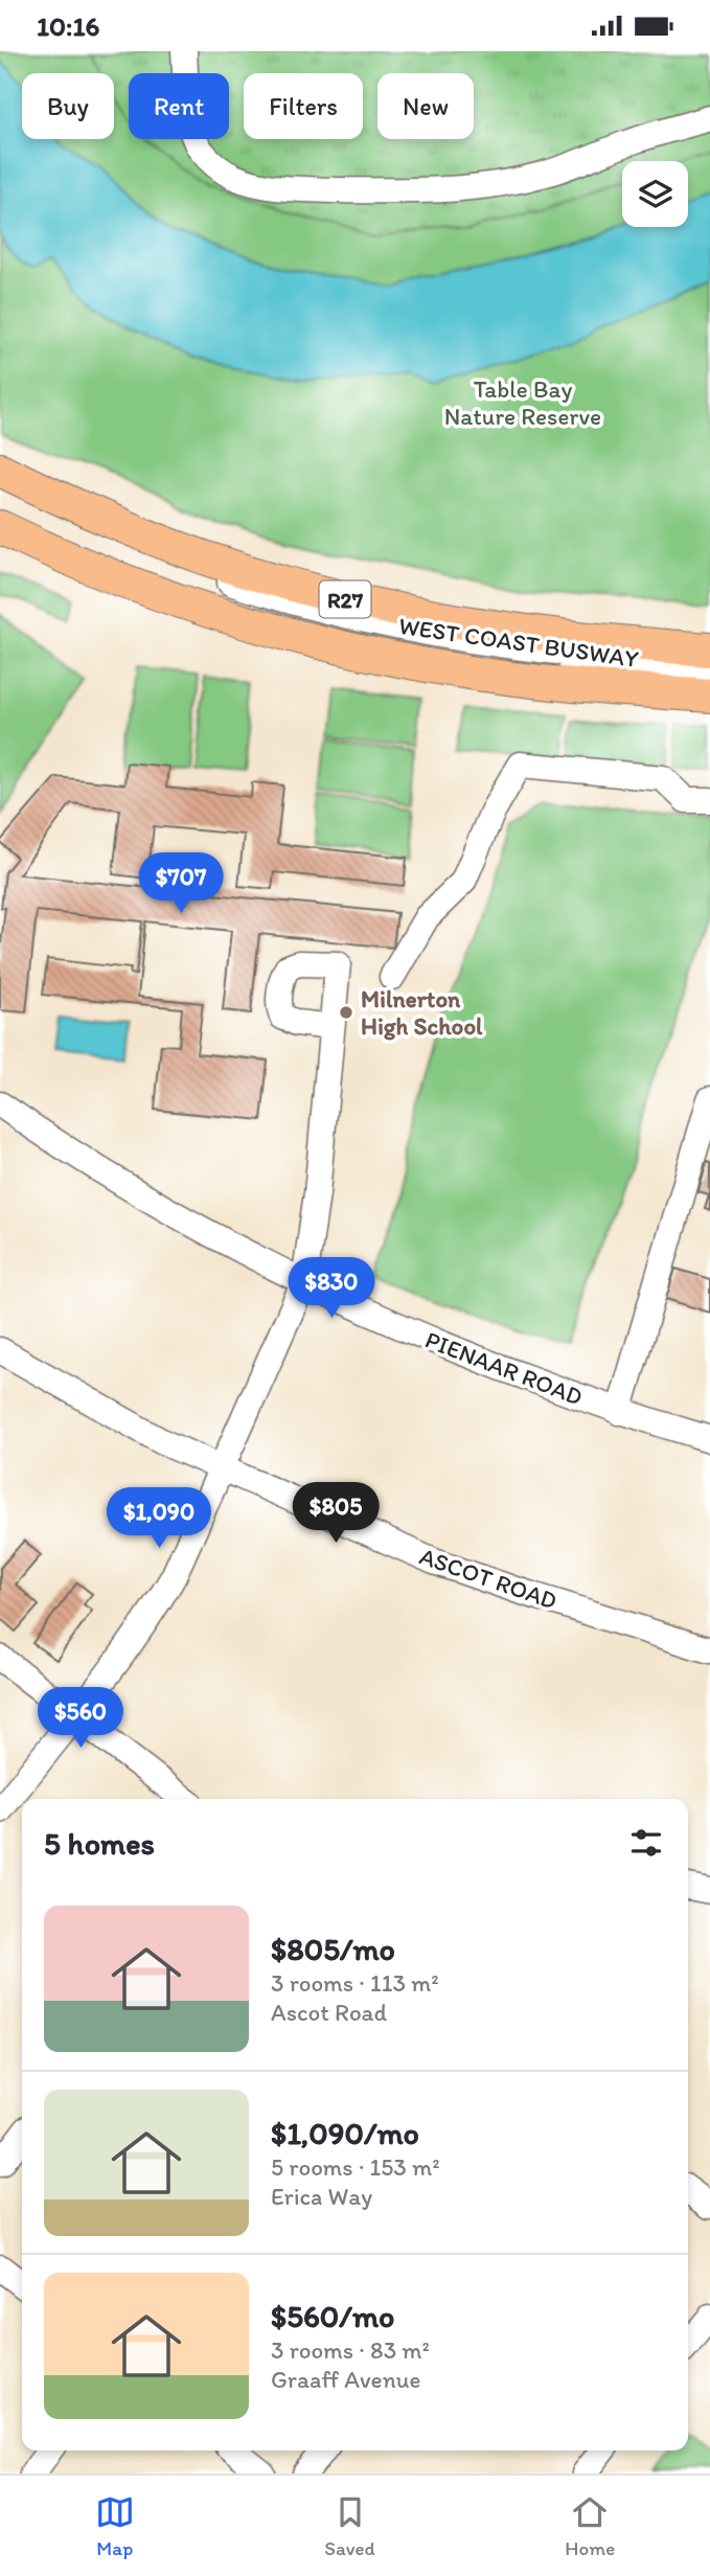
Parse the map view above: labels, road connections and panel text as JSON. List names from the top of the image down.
{
  "streets": {
    "main road": ["R27"],
    "street": ["WEST COAST BUSWAY", "PIENAAR ROAD", "ASCOT ROAD"]
  },
  "parks": ["Table Bay Nature Reserve"],
  "places": ["Milnerton High School"],
  "page": {
    "status": "10:16",
    "chip": [
      "Buy",
      "Rent",
      "Filters",
      "New"
    ],
    "price": [
      "$707",
      "$830",
      "$805",
      "$1,090",
      "$560"
    ],
    "heading": "5 homes",
    "list": [
      {
        "name": "$805/mo",
        "note": "3 rooms · 113 m² · Ascot Road"
      },
      {
        "name": "$1,090/mo",
        "note": "5 rooms · 153 m² · Erica Way"
      },
      {
        "name": "$560/mo",
        "note": "3 rooms · 83 m² · Graaff Avenue"
      }
    ],
    "tabs": ["Map", "Saved", "Home"]
  }
}
